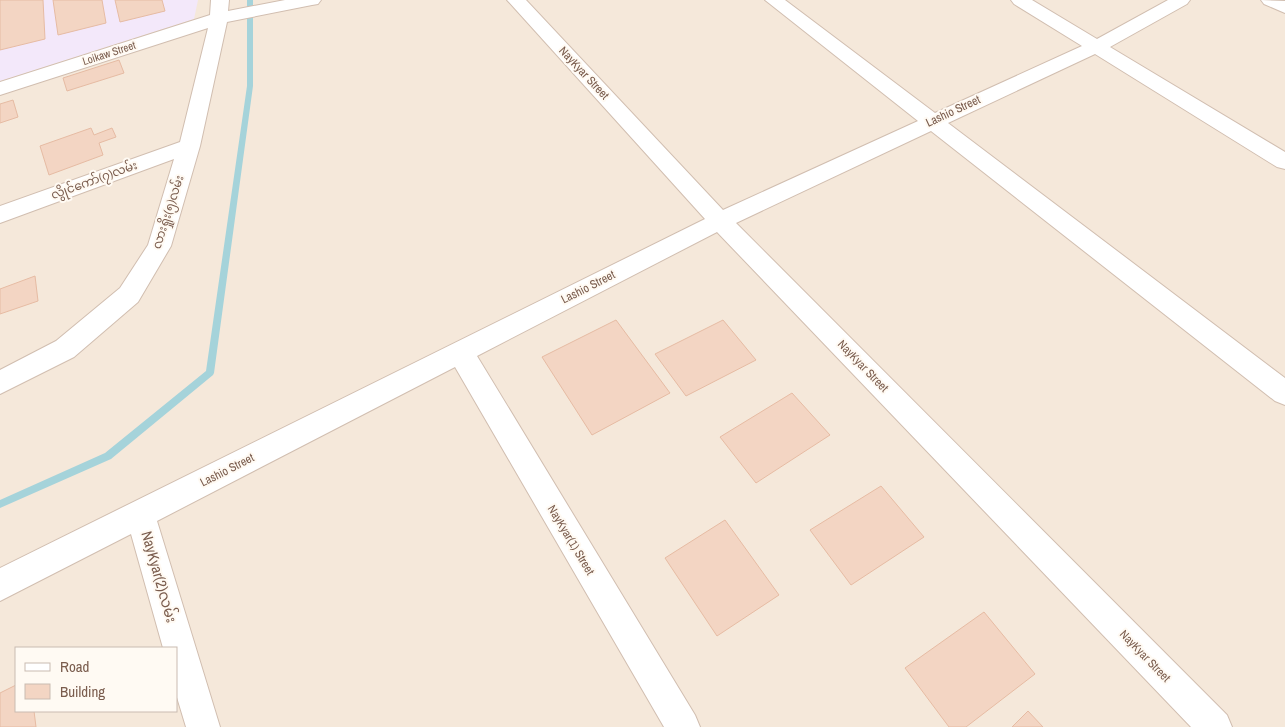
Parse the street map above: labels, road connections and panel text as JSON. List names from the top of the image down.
{
  "streets": {
    "street": [
      "Loikaw Street",
      "NayKyar Street",
      "Lashio Street",
      "လွိုင်ကော်(၇)လမ်း",
      "လားရှိုး(၅)လမ်း",
      "NayKyar(1) Street",
      "NayKyar(2)လမ်း"
    ]
  },
  "crossings": [
    ["Loikaw Street", "လားရှိုး(၅)လမ်း"],
    ["NayKyar Street", "Lashio Street"],
    ["Lashio Street", "NayKyar(1) Street"],
    ["Lashio Street", "NayKyar(2)လမ်း"],
    ["လွိုင်ကော်(၇)လမ်း", "လားရှိုး(၅)လမ်း"]
  ],
  "legend": ["Road", "Building"]
}
